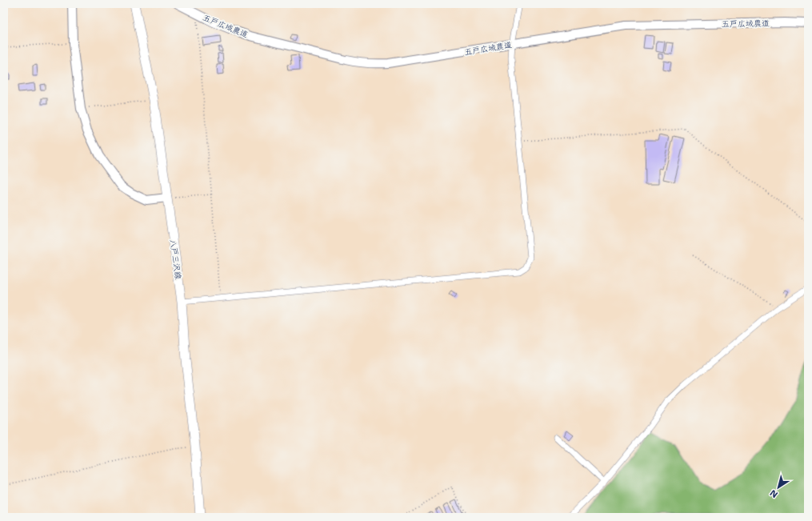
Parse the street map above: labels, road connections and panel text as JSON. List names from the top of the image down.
{
  "streets": {
    "main road": ["八戸三沢線"],
    "street": ["五戸広域農道"]
  },
  "north": "bottom left"
}
